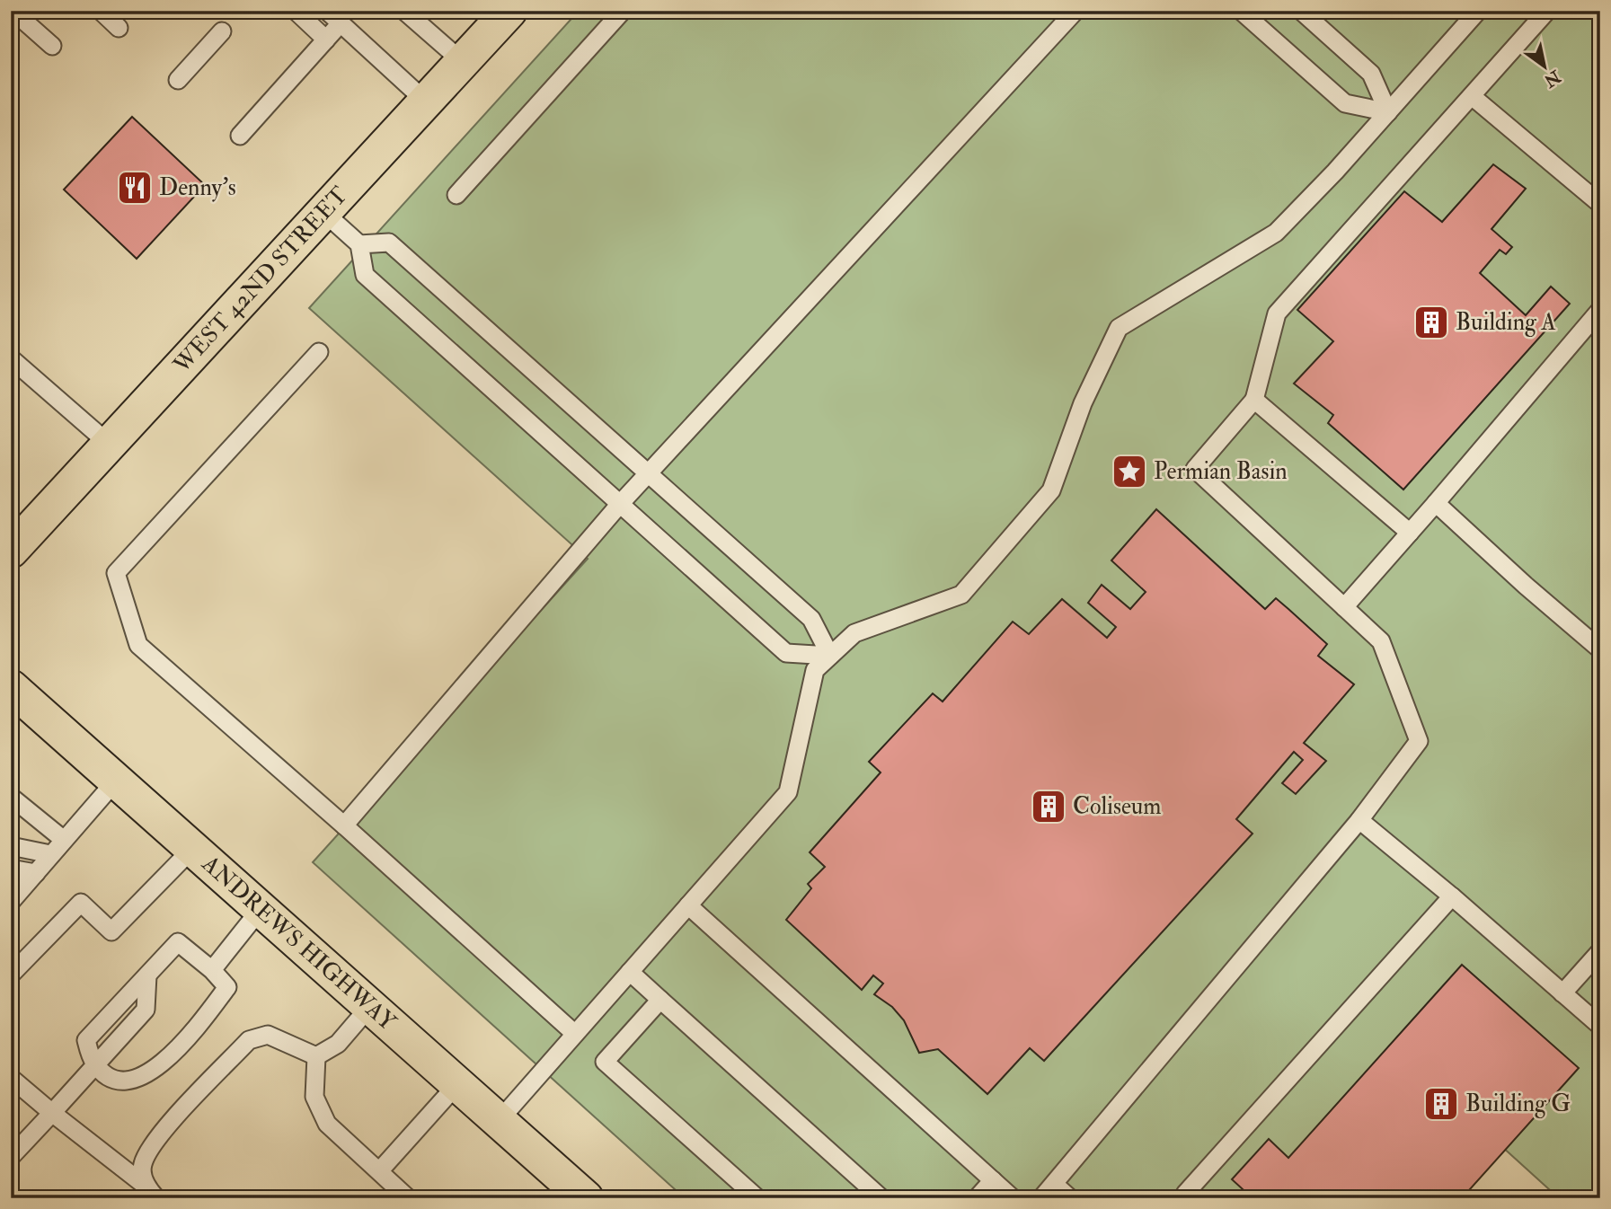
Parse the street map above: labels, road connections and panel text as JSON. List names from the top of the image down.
{
  "streets": {
    "main road": ["WEST 42ND STREET", "ANDREWS HIGHWAY"]
  },
  "places": {
    "restaurant": ["Denny's"],
    "building": ["Building A", "Coliseum", "Building G"],
    "place": ["Permian Basin"]
  },
  "north": "bottom right"
}
